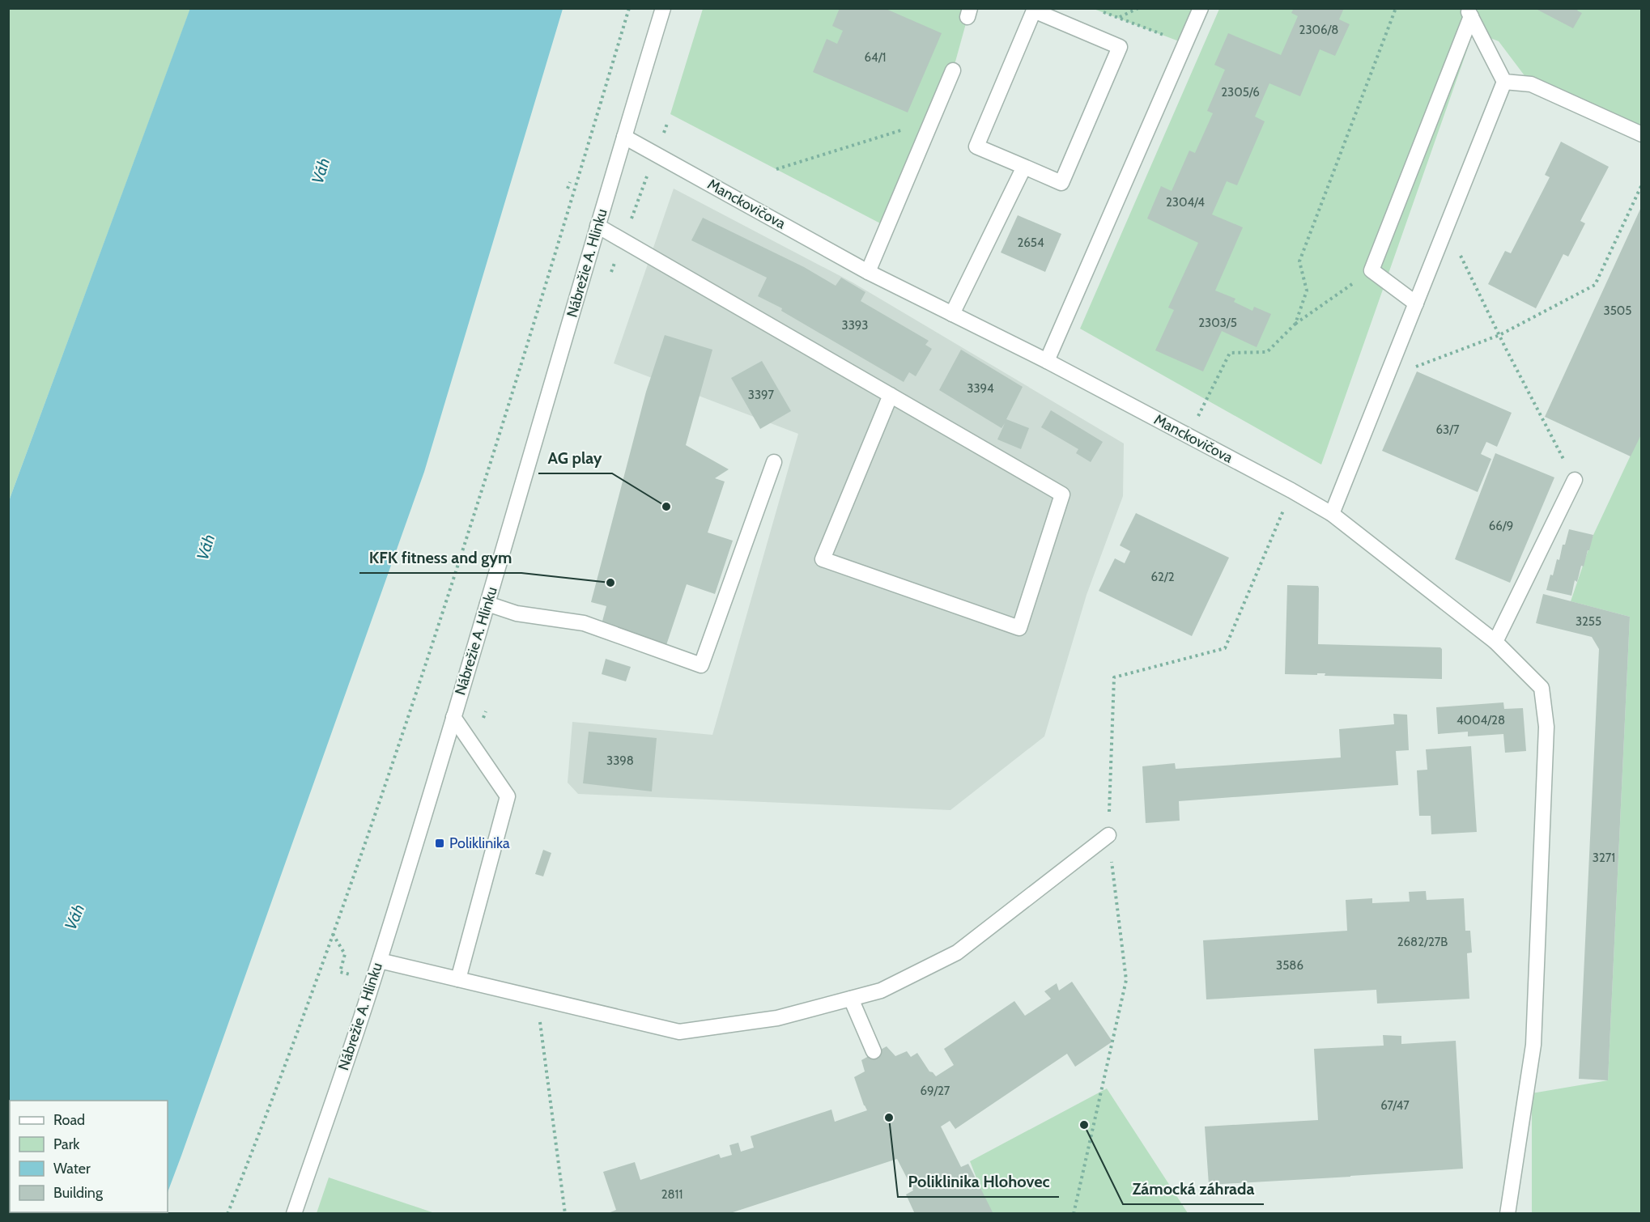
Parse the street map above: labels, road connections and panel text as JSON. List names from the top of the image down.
{
  "streets": {
    "street": ["Manckovičova", "Nábrežie A. Hlinku"]
  },
  "crossings": [
    ["Manckovičova", "Nábrežie A. Hlinku"]
  ],
  "water": ["Váh"],
  "places": {
    "other": [
      "AG play",
      "KFK fitness and gym",
      "Poliklinika Hlohovec",
      "Zámocká záhrada"
    ],
    "transit": ["Poliklinika"]
  },
  "house_numbers": [
    "2306/8",
    "64/1",
    "2305/6",
    "2304/4",
    "2654",
    "3505",
    "2303/5",
    "3393",
    "3394",
    "3397",
    "63/7",
    "66/9",
    "62/2",
    "3255",
    "4004/28",
    "3398",
    "3271",
    "2682/27B",
    "3586",
    "69/27",
    "67/47",
    "2811"
  ],
  "legend": [
    "Road",
    "Park",
    "Water",
    "Building"
  ]
}
